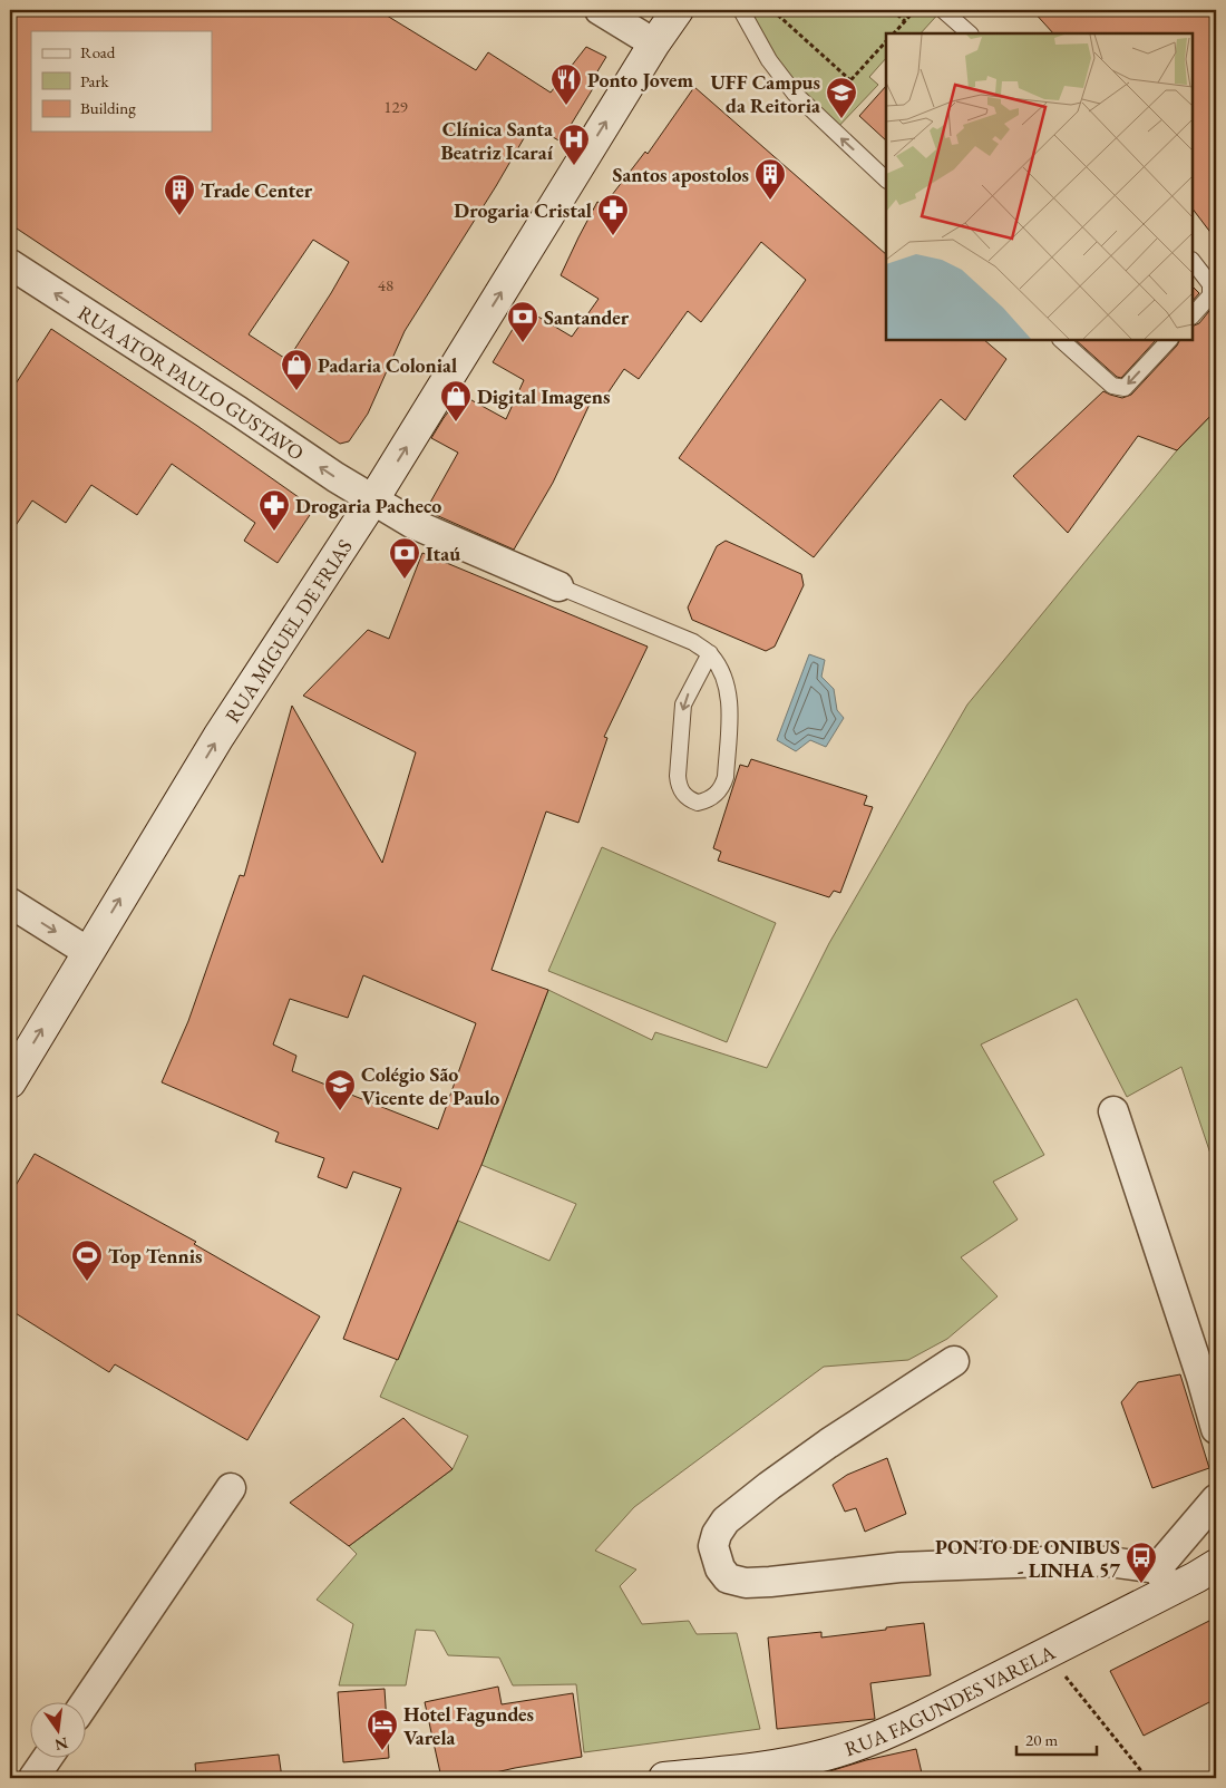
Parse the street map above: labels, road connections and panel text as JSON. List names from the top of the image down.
{
  "streets": {
    "main road": ["RUA MIGUEL DE FRIAS", "RUA FAGUNDES VARELA"],
    "street": ["RUA ATOR PAULO GUSTAVO"]
  },
  "crossings": [
    ["RUA ATOR PAULO GUSTAVO", "RUA MIGUEL DE FRIAS"]
  ],
  "one_way": ["RUA ATOR PAULO GUSTAVO", "RUA MIGUEL DE FRIAS"],
  "places": {
    "restaurant": ["Ponto Jovem"],
    "school or university": ["UFF Campus da Reitoria", "Colégio São Vicente de Paulo"],
    "hospital": ["Clínica Santa Beatriz Icaraí"],
    "building": ["Santos apostolos", "Trade Center"],
    "pharmacy": ["Drogaria Cristal", "Drogaria Pacheco"],
    "bank": ["Santander", "Itaú"],
    "shop": ["Padaria Colonial", "Digital Imagens"],
    "sports": ["Top Tennis"],
    "bus stop": ["PONTO DE ONIBUS - LINHA 57"],
    "hotel": ["Hotel Fagundes Varela"]
  },
  "house_numbers": ["129", "48"],
  "legend": ["Road", "Park", "Building"],
  "scale_bar": "20 m",
  "north": "bottom"
}
